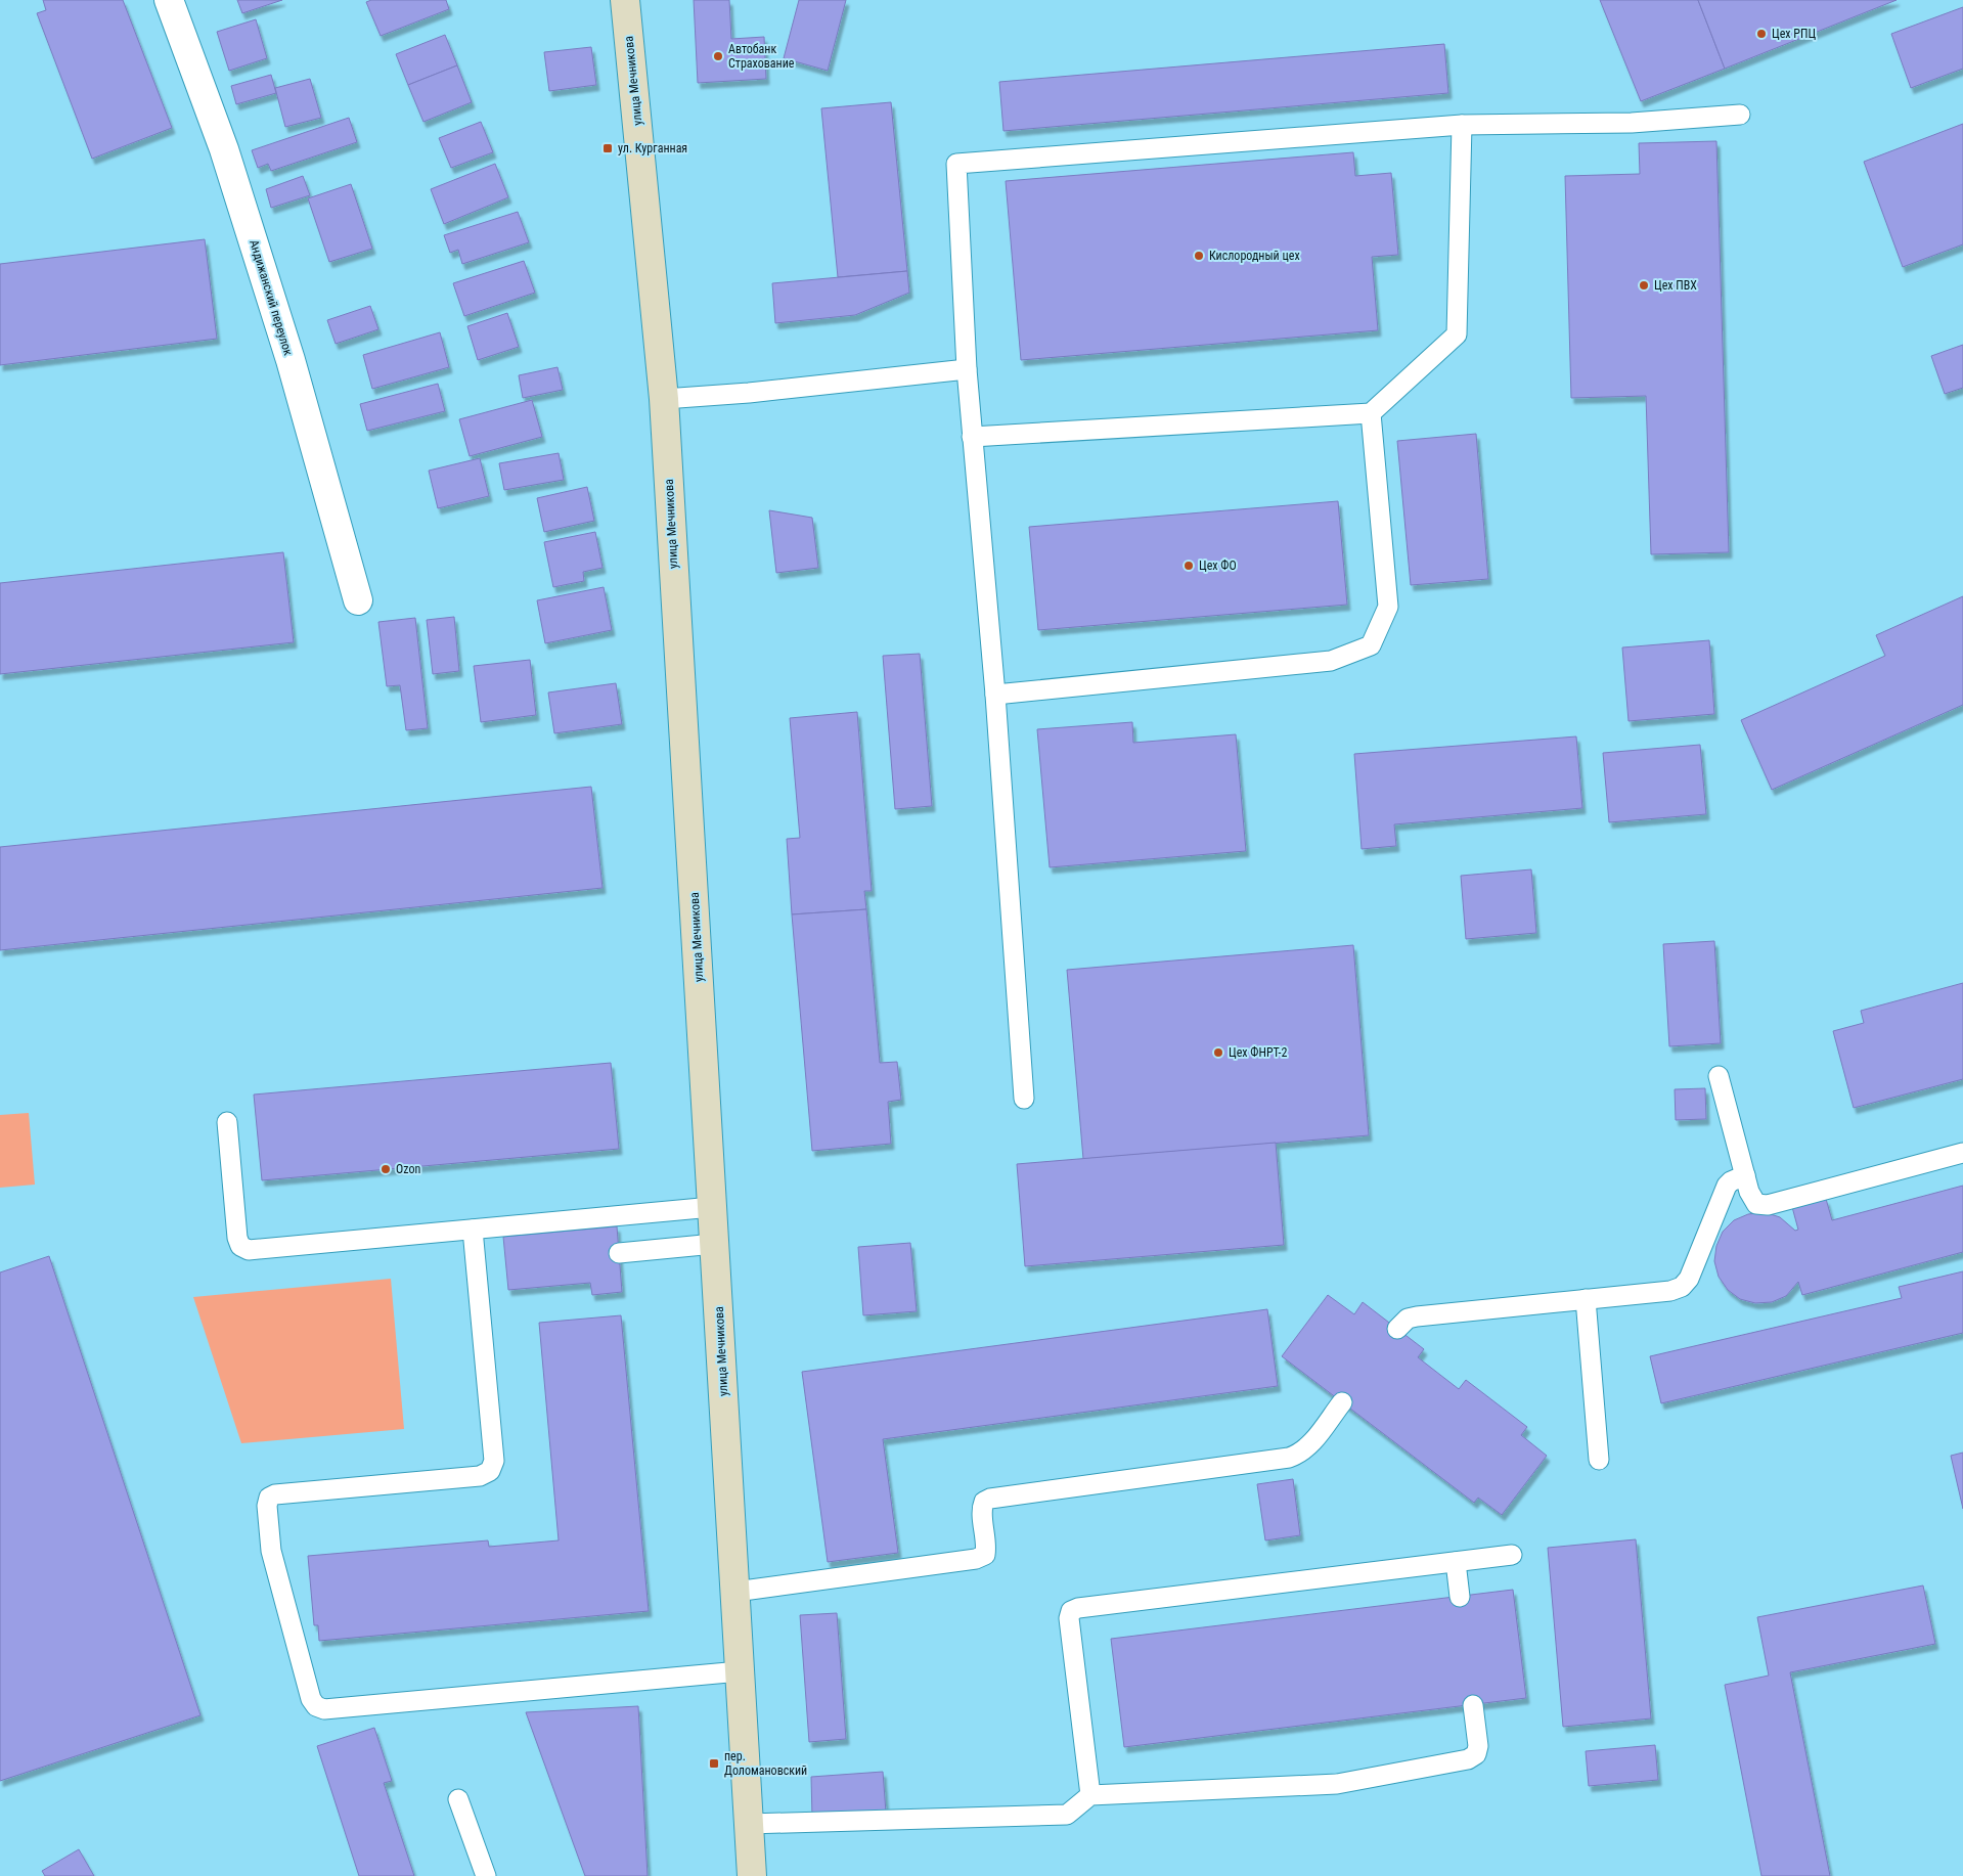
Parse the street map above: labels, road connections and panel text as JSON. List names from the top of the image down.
{
  "streets": {
    "main road": ["улица Мечникова"],
    "street": ["Андижанский переулок"]
  },
  "places": {
    "other": [
      "Цех РПЦ",
      "Автобанк Страхование",
      "Кислородный цех",
      "Цех ПВХ",
      "Цех ФО",
      "Цех ФНРТ-2",
      "Ozon"
    ],
    "transit": ["ул. Курганная", "пер. Доломановский"]
  }
}
